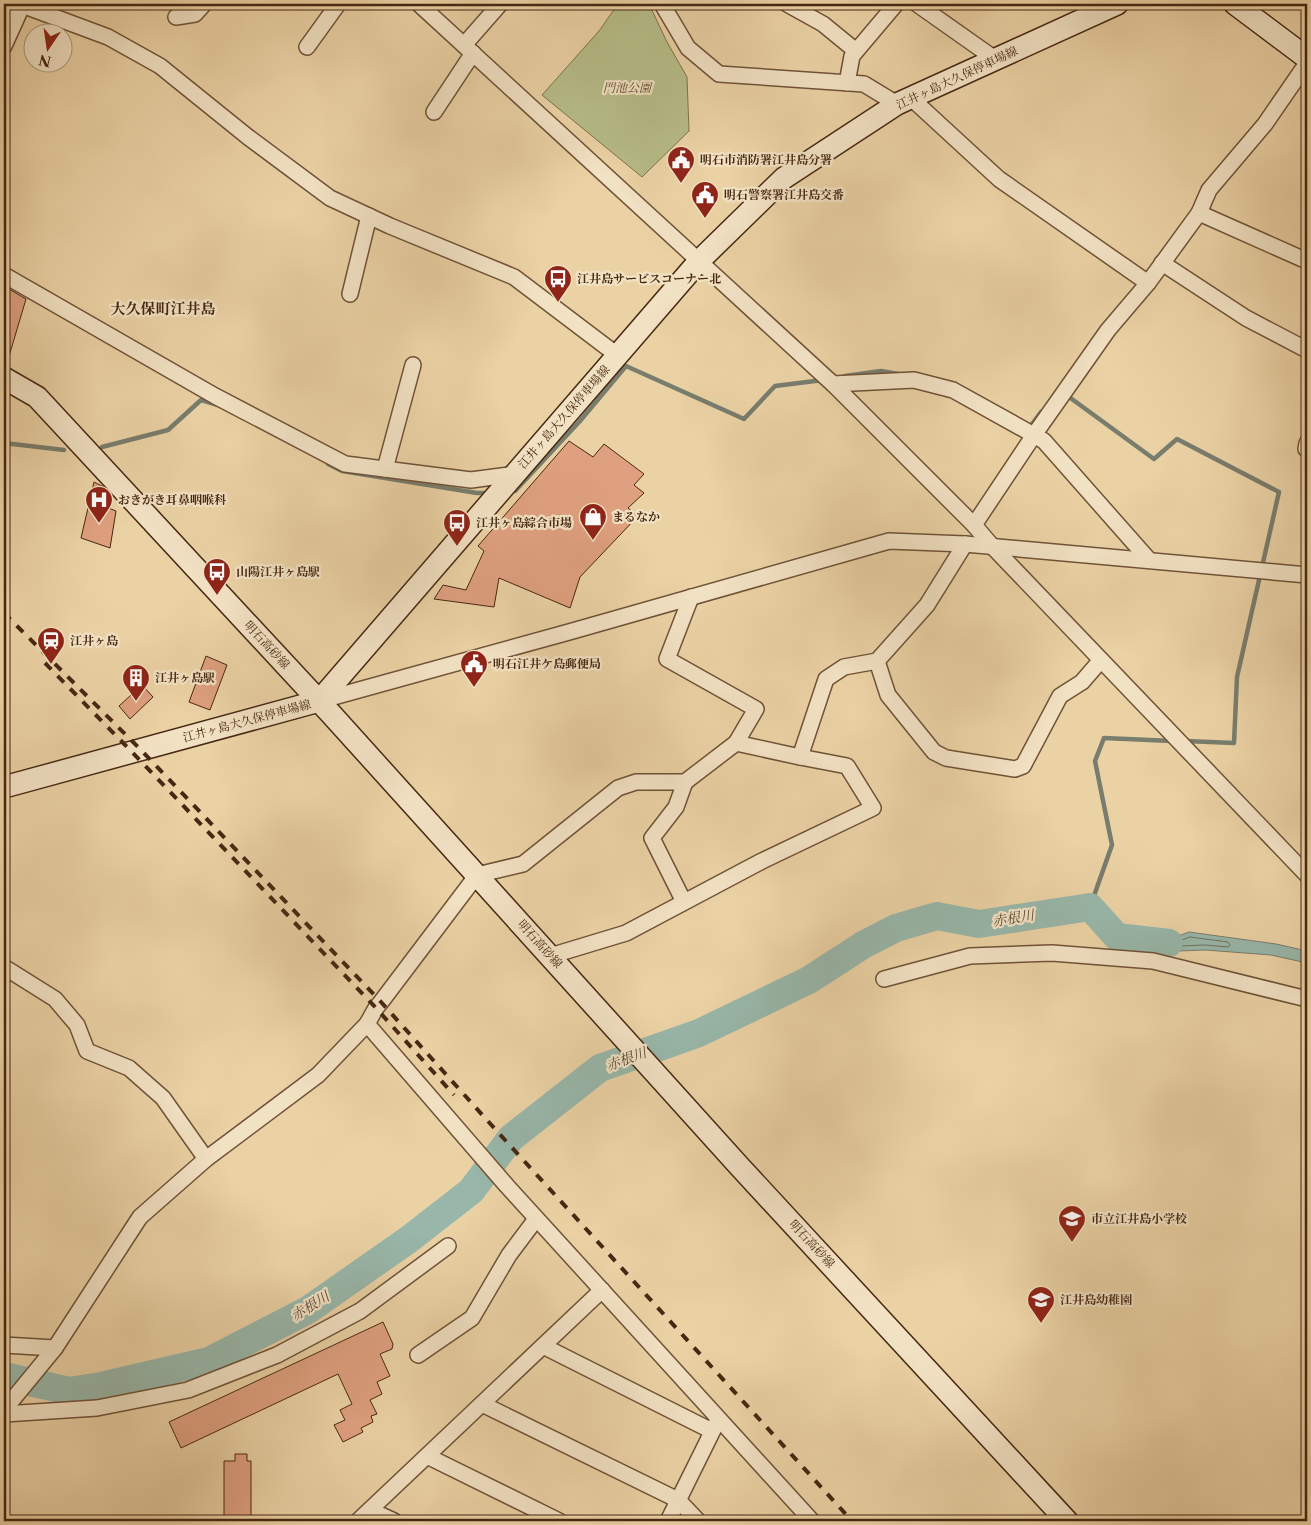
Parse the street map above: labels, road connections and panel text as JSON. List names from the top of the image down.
{
  "streets": {
    "main road": ["江井ヶ島大久保停車場線", "明石高砂線"]
  },
  "crossings": [
    ["江井ヶ島大久保停車場線", "明石高砂線"]
  ],
  "districts": ["大久保町江井島"],
  "water": ["赤根川"],
  "parks": ["門池公園"],
  "places": {
    "public building": ["明石市消防署江井島分署", "明石警察署江井島交番", "明石江井ケ島郵便局"],
    "bus stop": ["江井島サービスコーナー北", "江井ヶ島綜合市場", "山陽江井ヶ島駅"],
    "hospital": ["おきがき耳鼻咽喉科"],
    "shop": ["まるなか"],
    "station": ["江井ヶ島"],
    "building": ["江井ヶ島駅"],
    "school or university": ["市立江井島小学校", "江井島幼稚園"]
  },
  "north": "bottom"
}
